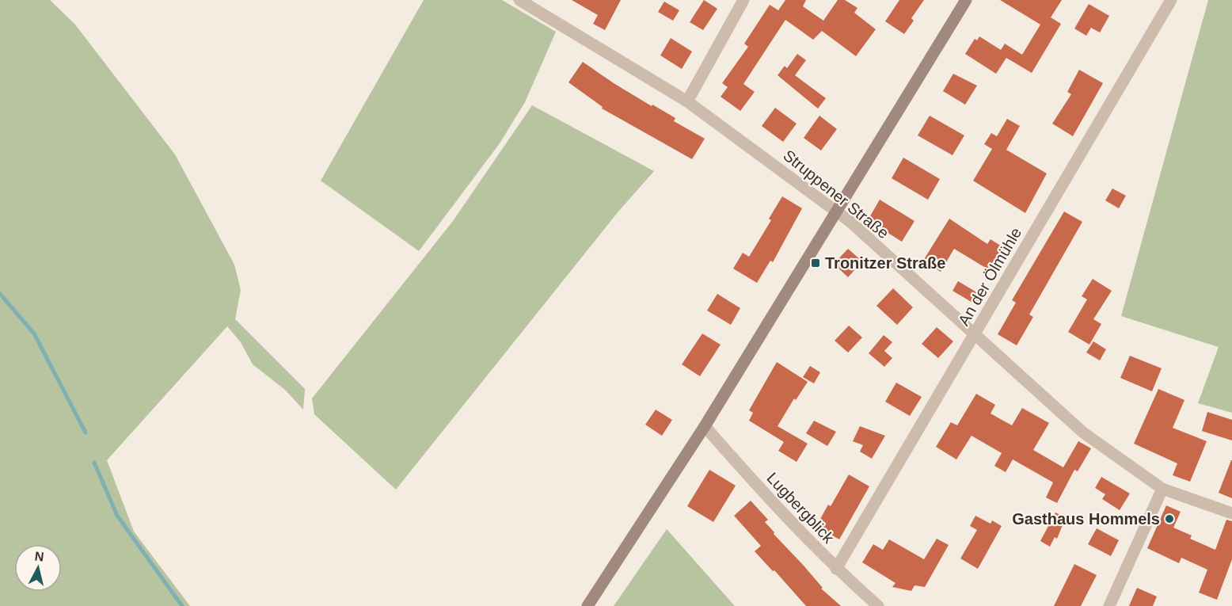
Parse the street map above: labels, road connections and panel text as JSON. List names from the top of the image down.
{
  "streets": {
    "street": ["Struppener Straße", "An der Ölmühle", "Lugbergblick"]
  },
  "crossings": [
    ["Struppener Straße", "An der Ölmühle"],
    ["An der Ölmühle", "Lugbergblick"]
  ],
  "places": {
    "transit": ["Tronitzer Straße"],
    "other": ["Gasthaus Hommels"]
  },
  "north": "top"
}
